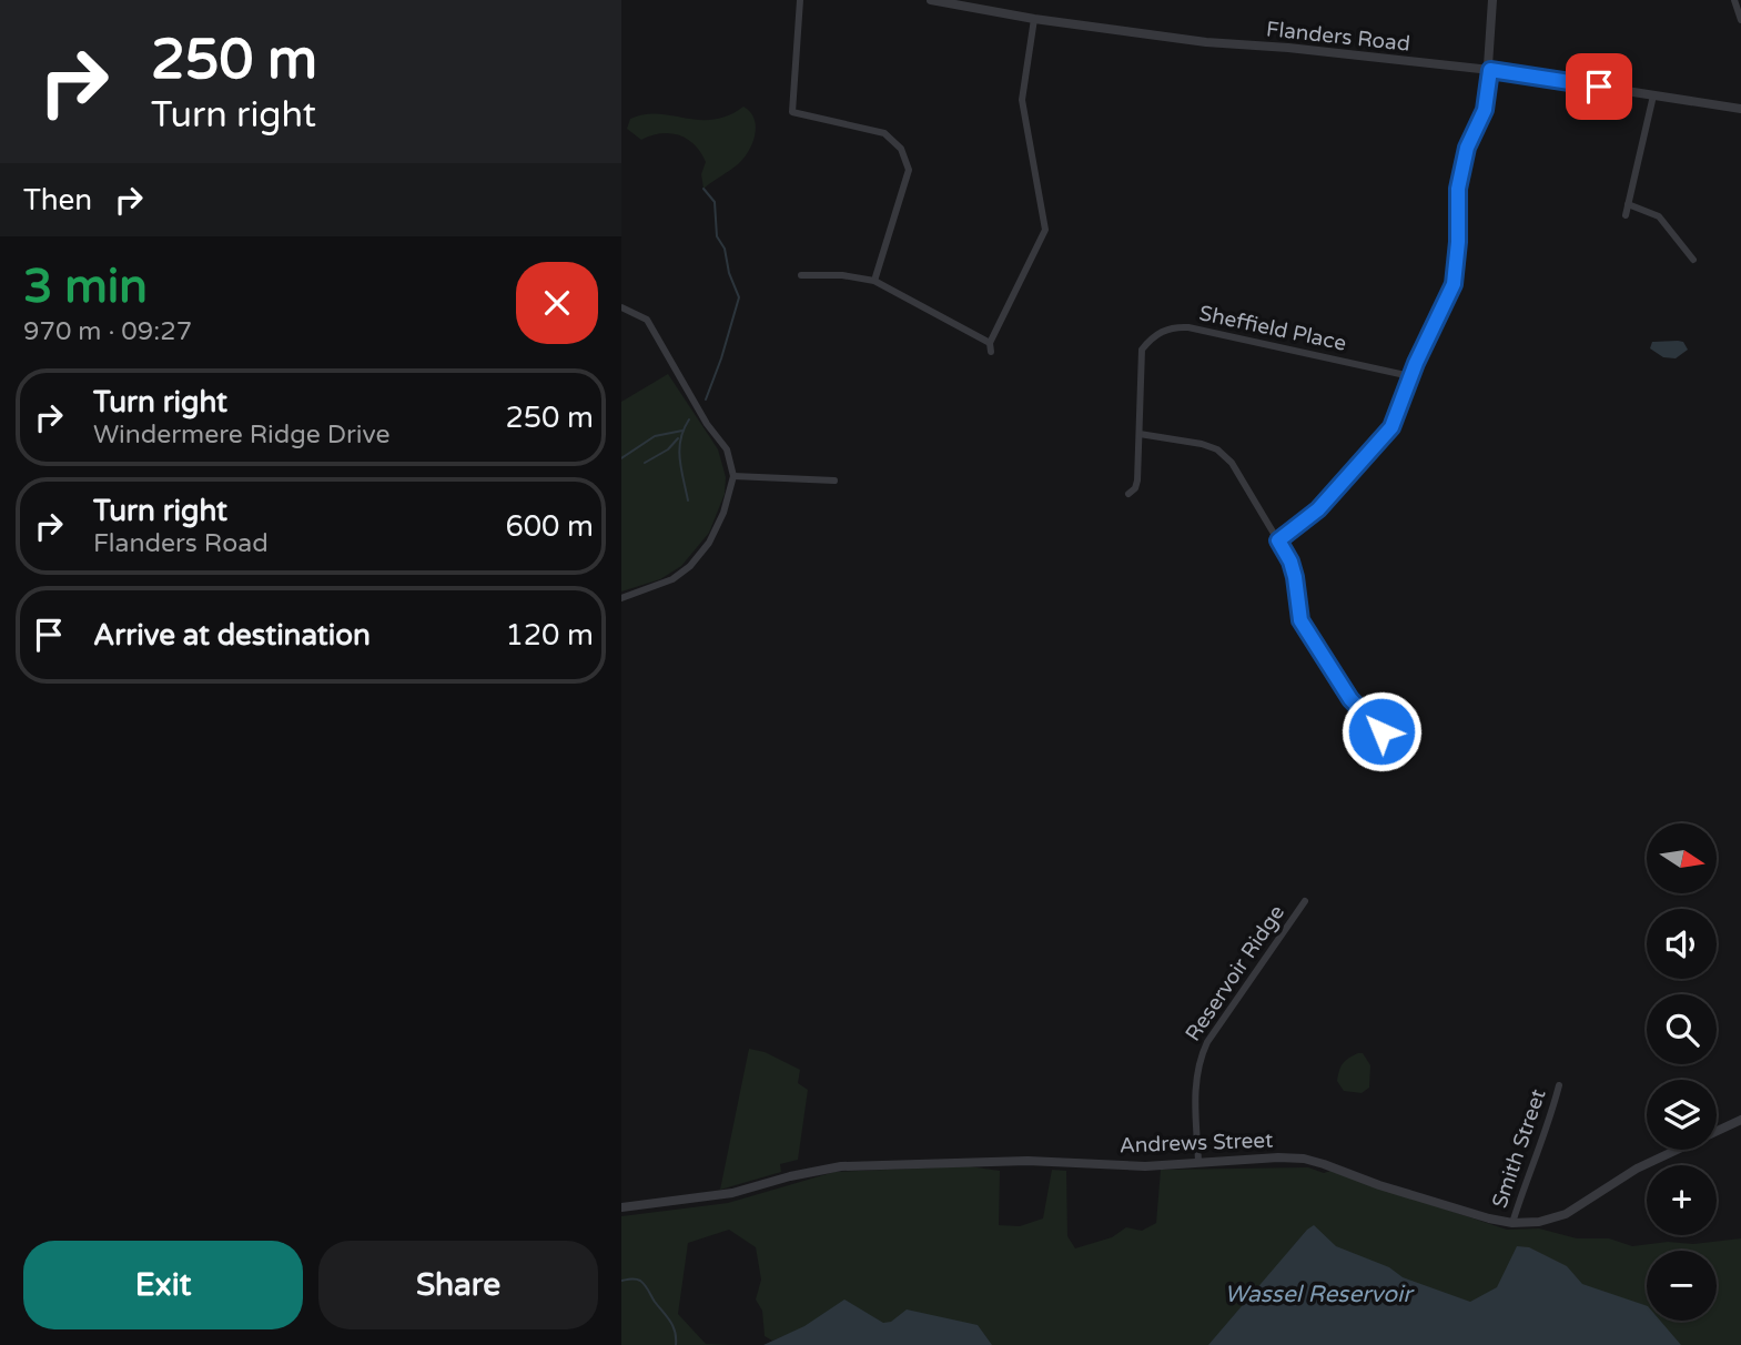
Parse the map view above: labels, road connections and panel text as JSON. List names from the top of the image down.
{
  "streets": {
    "street": [
      "Flanders Road",
      "Sheffield Place",
      "Reservoir Ridge",
      "Andrews Street",
      "Smith Street"
    ]
  },
  "crossings": [
    ["Reservoir Ridge", "Andrews Street"],
    ["Andrews Street", "Smith Street"]
  ],
  "water": ["Wassel Reservoir"],
  "north": "right",
  "page": {
    "turn": ["250 m", "Turn right"],
    "then": "Then",
    "heading": ["3 min", "970 m · 09:27"],
    "list": [
      {
        "name": "Turn right",
        "note": "Windermere Ridge Drive",
        "value": "250 m"
      },
      {
        "name": "Turn right",
        "note": "Flanders Road",
        "value": "600 m"
      },
      {
        "name": "Arrive at destination",
        "value": "120 m"
      }
    ],
    "map_buttons": ["+", "−"],
    "buttons": ["Exit", "Share"]
  }
}
